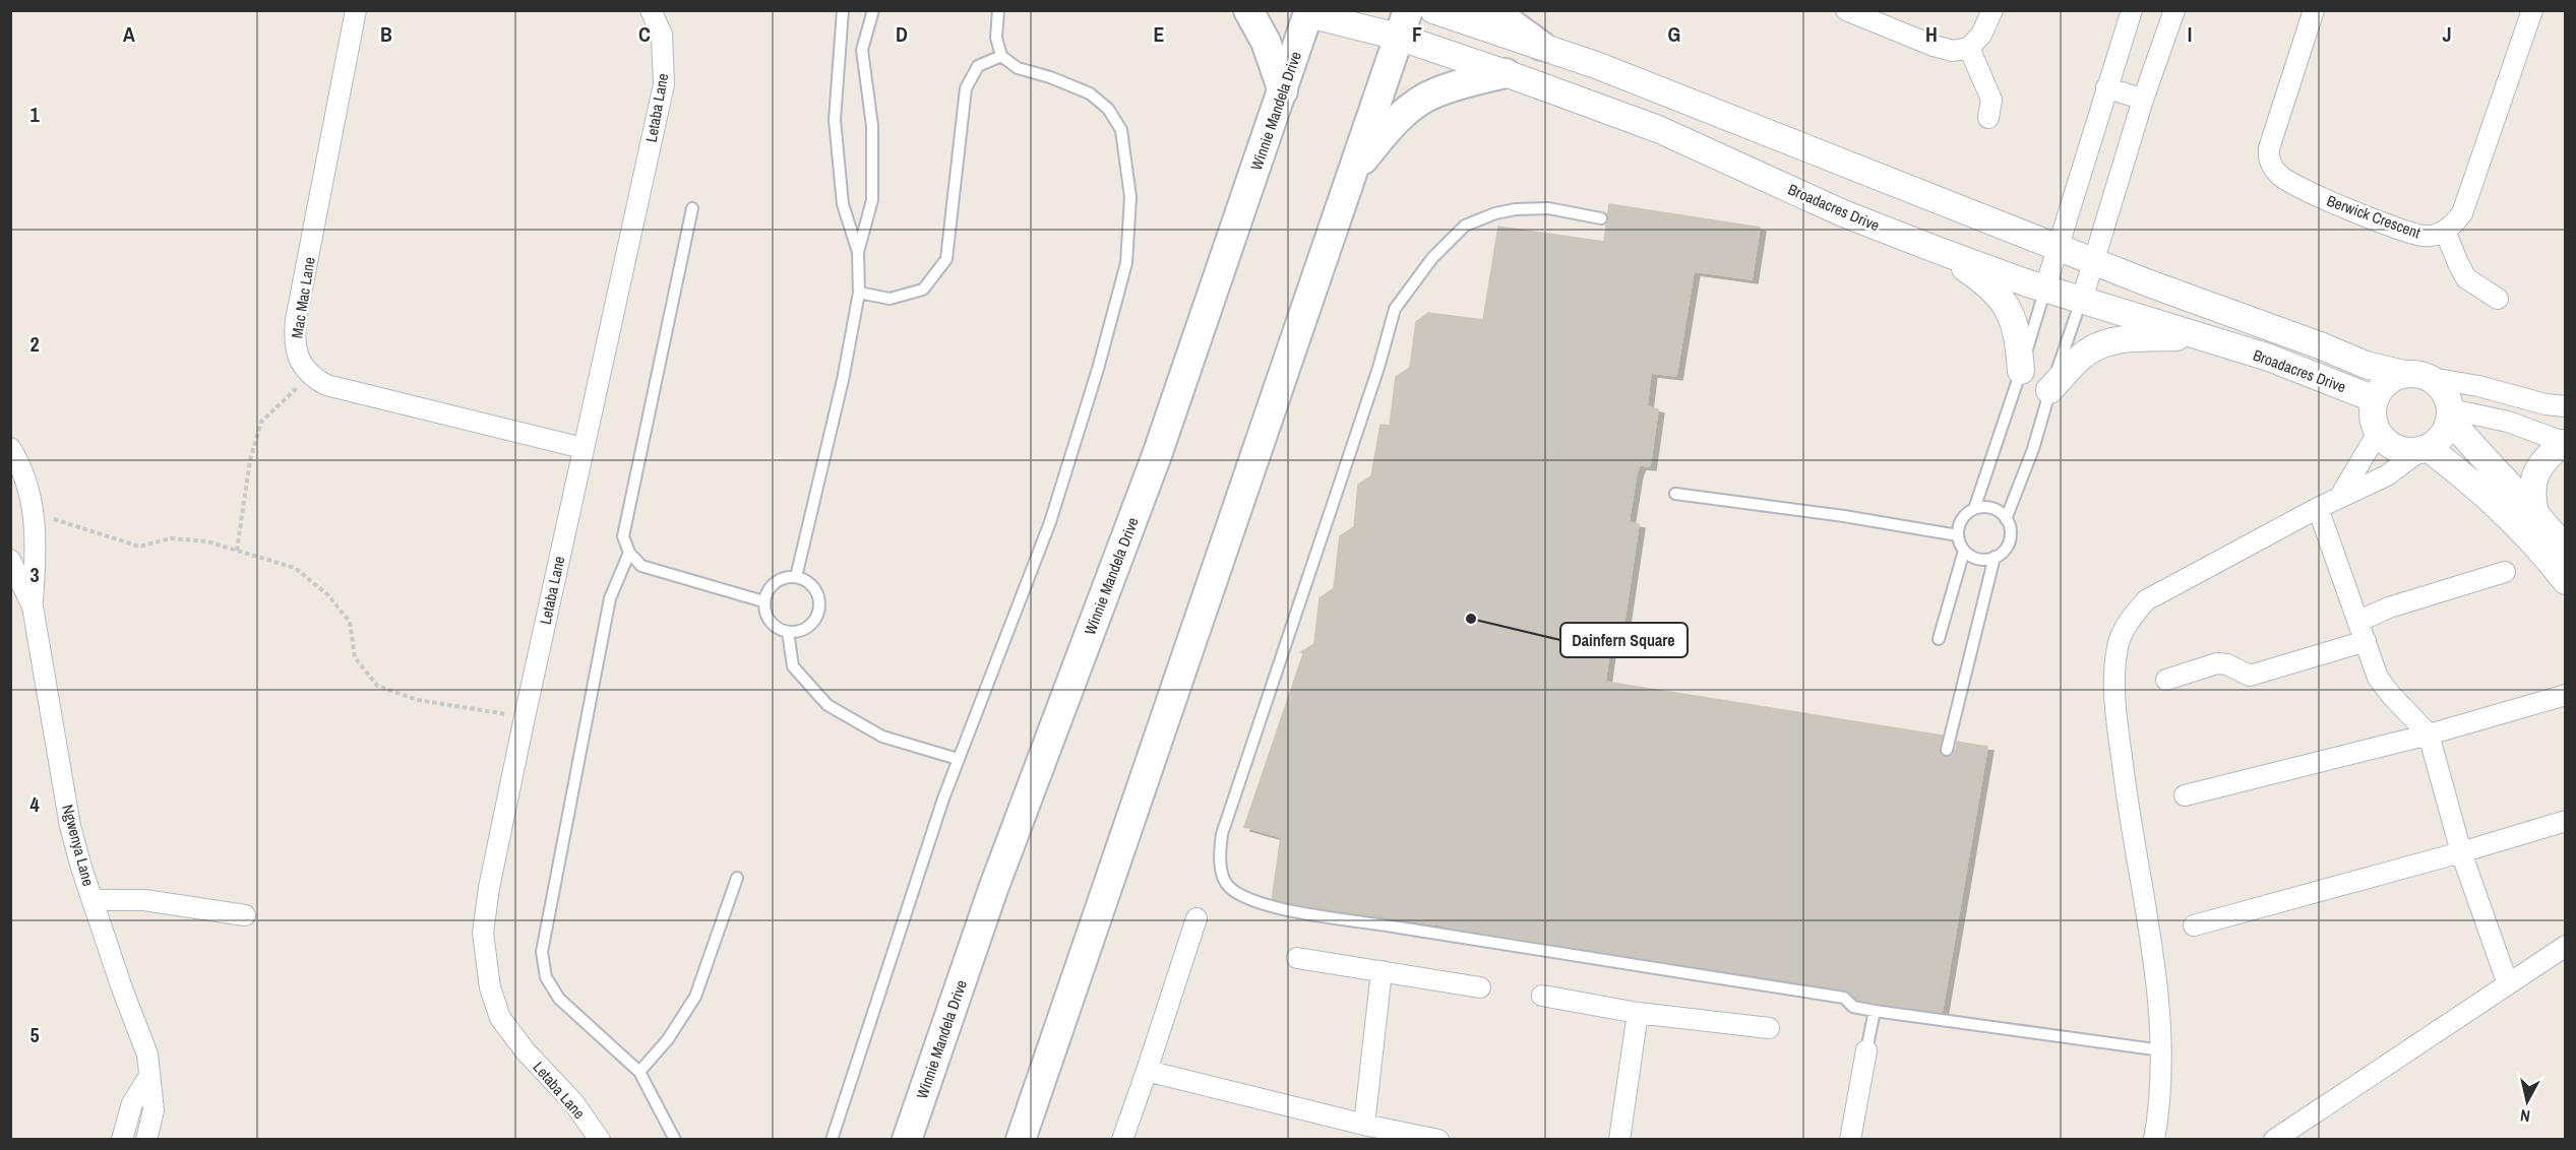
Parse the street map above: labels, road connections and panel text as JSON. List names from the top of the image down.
{
  "streets": {
    "main road": ["Winnie Mandela Drive"],
    "street": [
      "Letaba Lane",
      "Broadacres Drive",
      "Berwick Crescent",
      "Mac Mac Lane",
      "Ngwenya Lane"
    ]
  },
  "crossings": [
    ["Winnie Mandela Drive", "Broadacres Drive"]
  ],
  "places": ["Dainfern Square"],
  "north": "bottom",
  "grid": {
    "columns": [
      "A",
      "B",
      "C",
      "D",
      "E",
      "F",
      "G",
      "H",
      "I",
      "J"
    ],
    "rows": [
      "1",
      "2",
      "3",
      "4",
      "5"
    ]
  }
}
